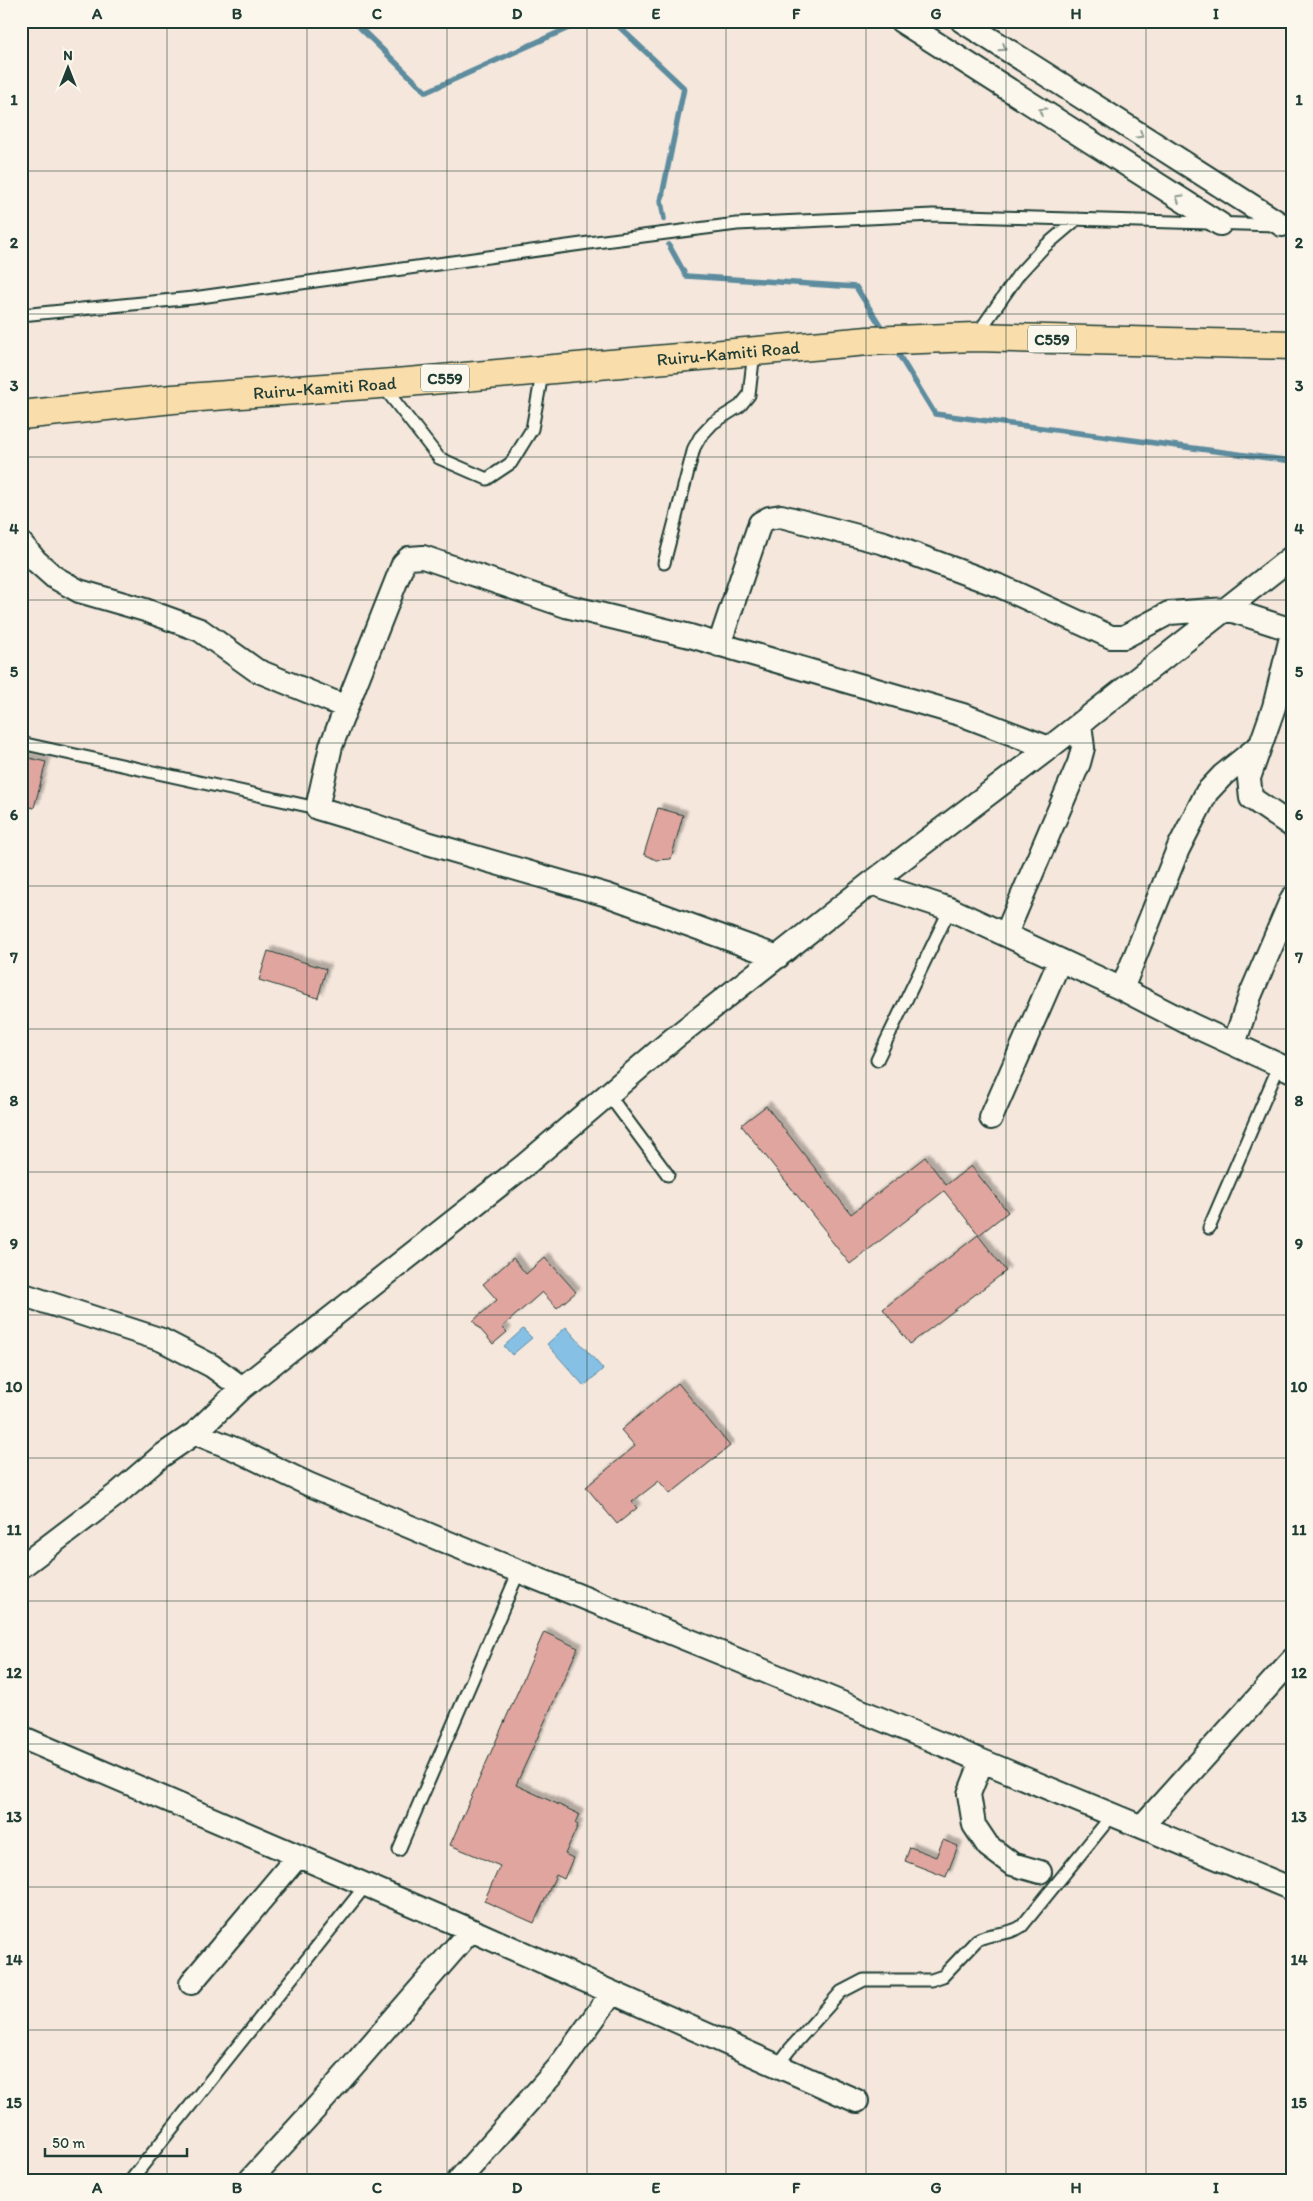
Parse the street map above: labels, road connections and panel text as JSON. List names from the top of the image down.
{
  "streets": {
    "main road": ["C559", "Ruiru-Kamiti Road"]
  },
  "crossings": [
    ["C559", "Ruiru-Kamiti Road"]
  ],
  "scale_bar": "50 m",
  "north": "top",
  "grid": {
    "columns": [
      "A",
      "B",
      "C",
      "D",
      "E",
      "F",
      "G",
      "H",
      "I"
    ],
    "rows": [
      "1",
      "2",
      "3",
      "4",
      "5",
      "6",
      "7",
      "8",
      "9",
      "10",
      "11",
      "12",
      "13",
      "14",
      "15"
    ]
  }
}
